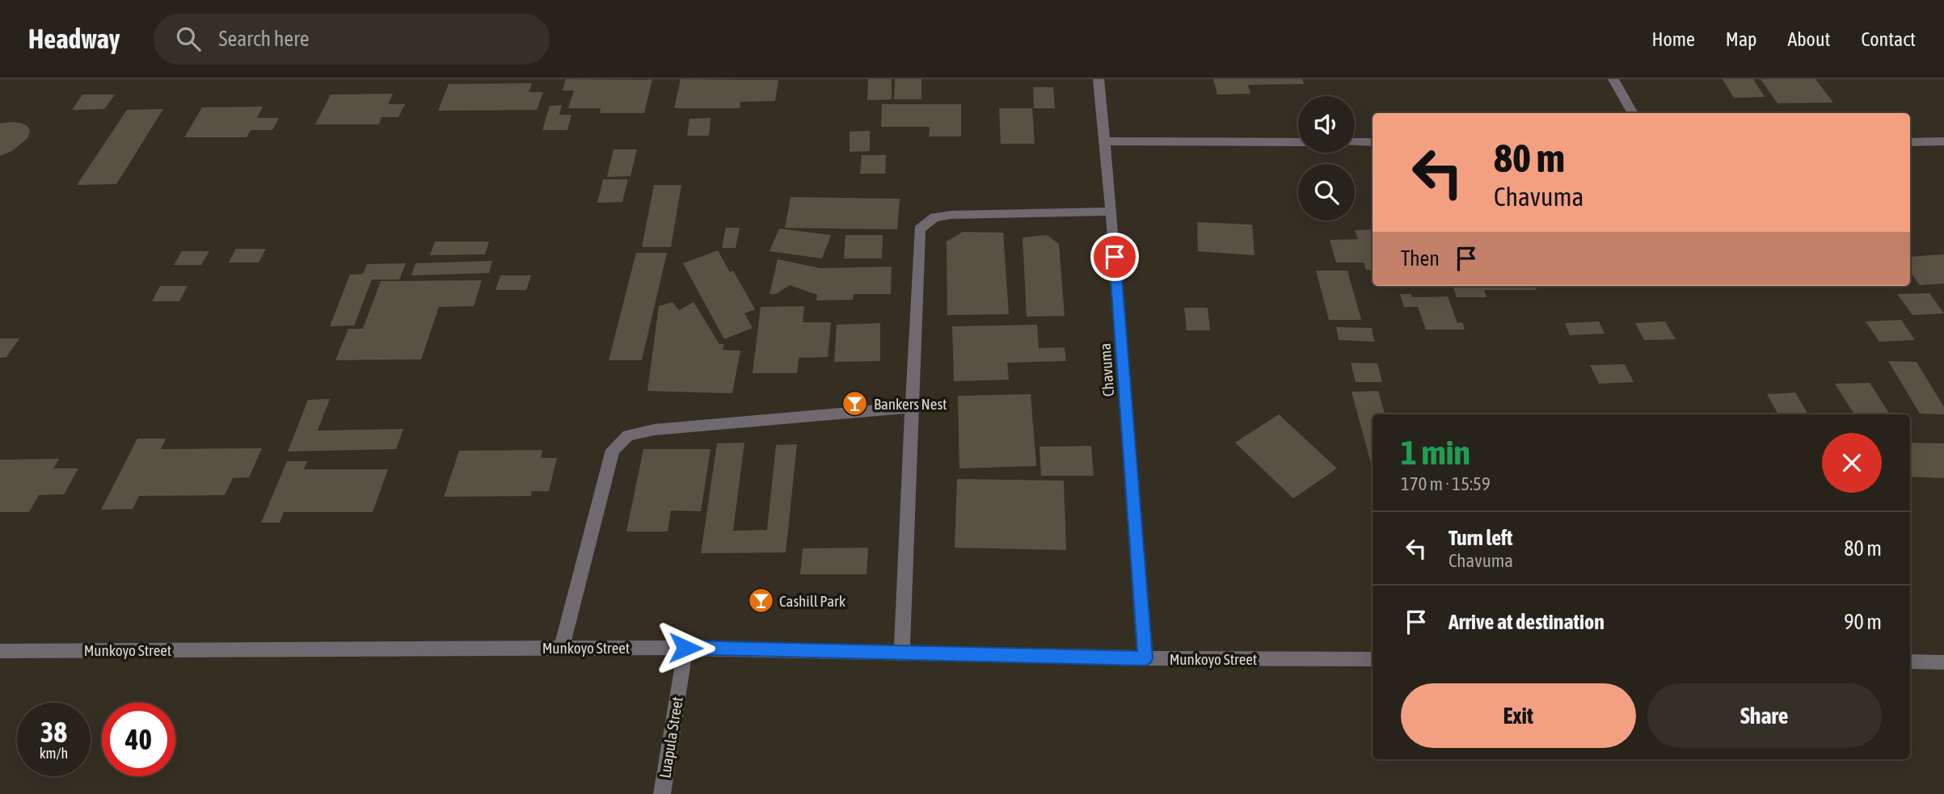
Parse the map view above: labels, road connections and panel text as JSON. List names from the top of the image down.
{
  "streets": {
    "street": ["Chavuma", "Munkoyo Street", "Luapula Street"]
  },
  "crossings": [
    ["Chavuma", "Munkoyo Street"],
    ["Munkoyo Street", "Luapula Street"]
  ],
  "places": {
    "bar": ["Bankers Nest", "Cashill Park"]
  },
  "page": {
    "header": "Headway",
    "search": "Search here",
    "nav": [
      "Home",
      "Map",
      "About",
      "Contact"
    ],
    "turn": ["80 m", "Chavuma"],
    "then": "Then",
    "heading": ["1 min", "170 m · 15:59"],
    "list": [
      {
        "name": "Turn left",
        "note": "Chavuma",
        "value": "80 m"
      },
      {
        "name": "Arrive at destination",
        "value": "90 m"
      }
    ],
    "buttons": ["Exit", "Share"],
    "speed": "38 km/h",
    "limit": "40"
  }
}
